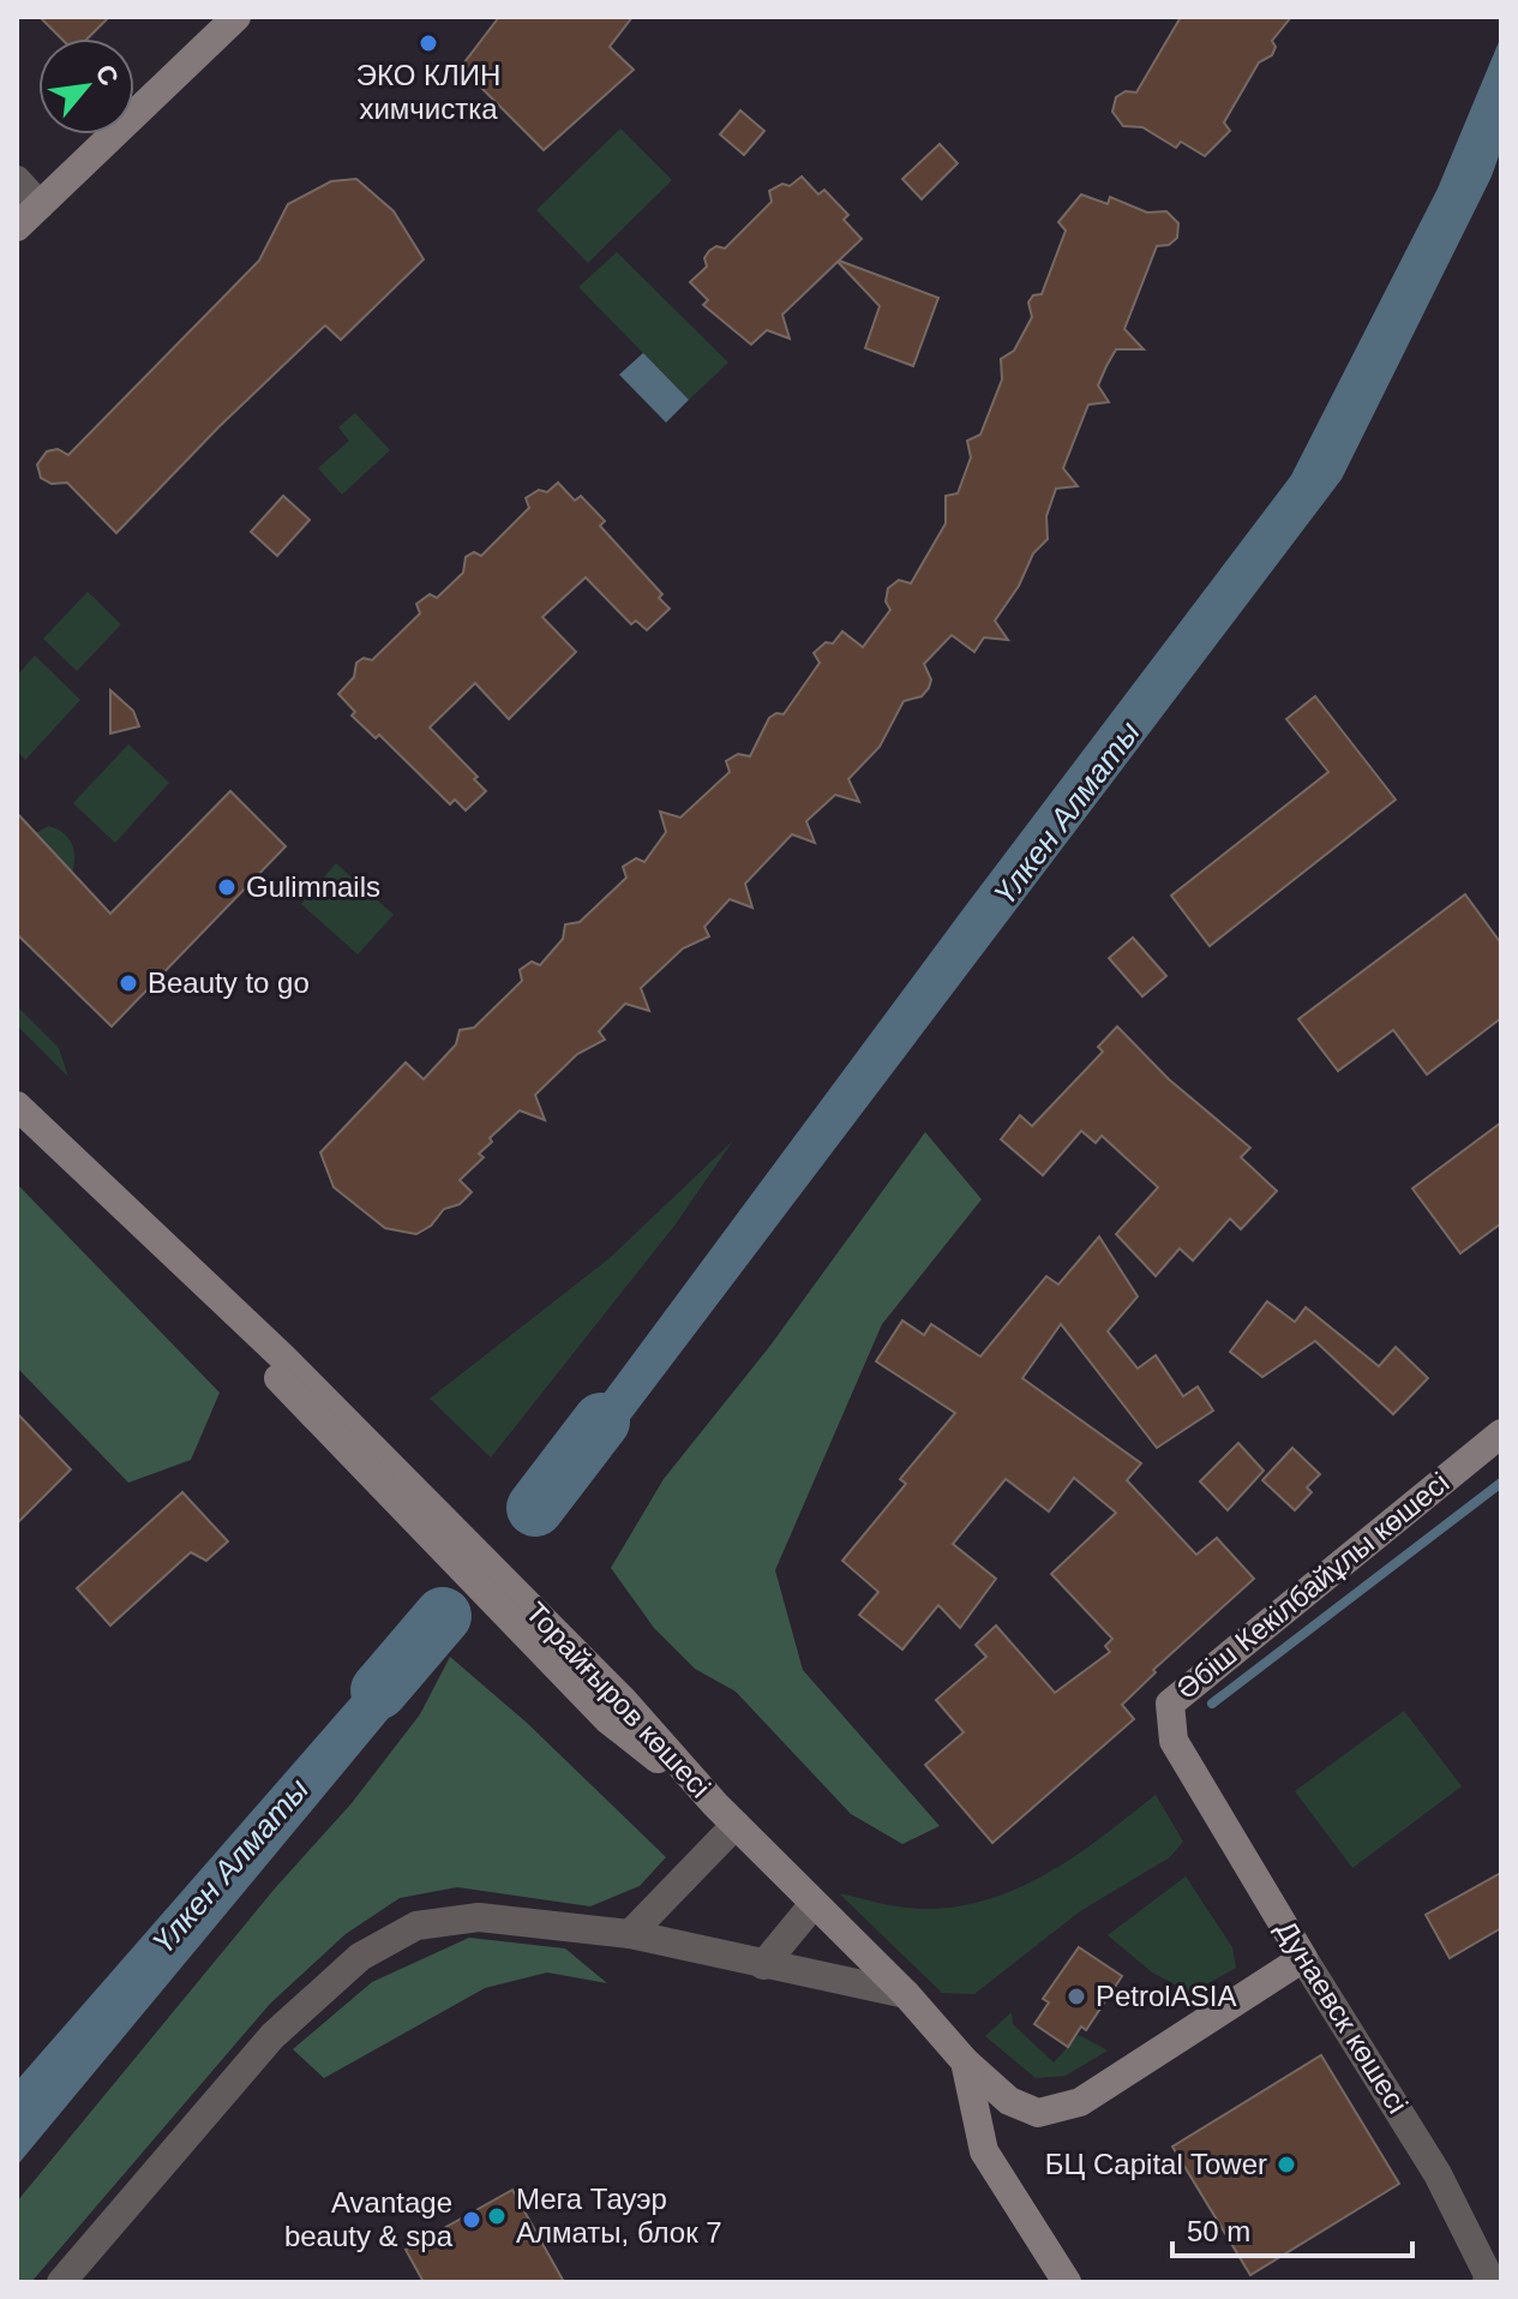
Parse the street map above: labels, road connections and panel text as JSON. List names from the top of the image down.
{
  "streets": {
    "street": ["Әбіш Кекілбайұлы көшесі", "Торайғыров көшесі", "Дунаевск көшесі"]
  },
  "crossings": [
    ["Әбіш Кекілбайұлы көшесі", "Дунаевск көшесі"],
    ["Торайғыров көшесі", "Дунаевск көшесі"]
  ],
  "water": ["Үлкен Алматы"],
  "places": [
    "ЭКО КЛИН химчистка",
    "Gulimnails",
    "Beauty to go",
    "PetrolASIA",
    "БЦ Capital Tower",
    "Мега Тауэр Алматы, блок 7",
    "Avantage beauty & spa"
  ],
  "scale_bar": "50 m",
  "north": "top right"
}
